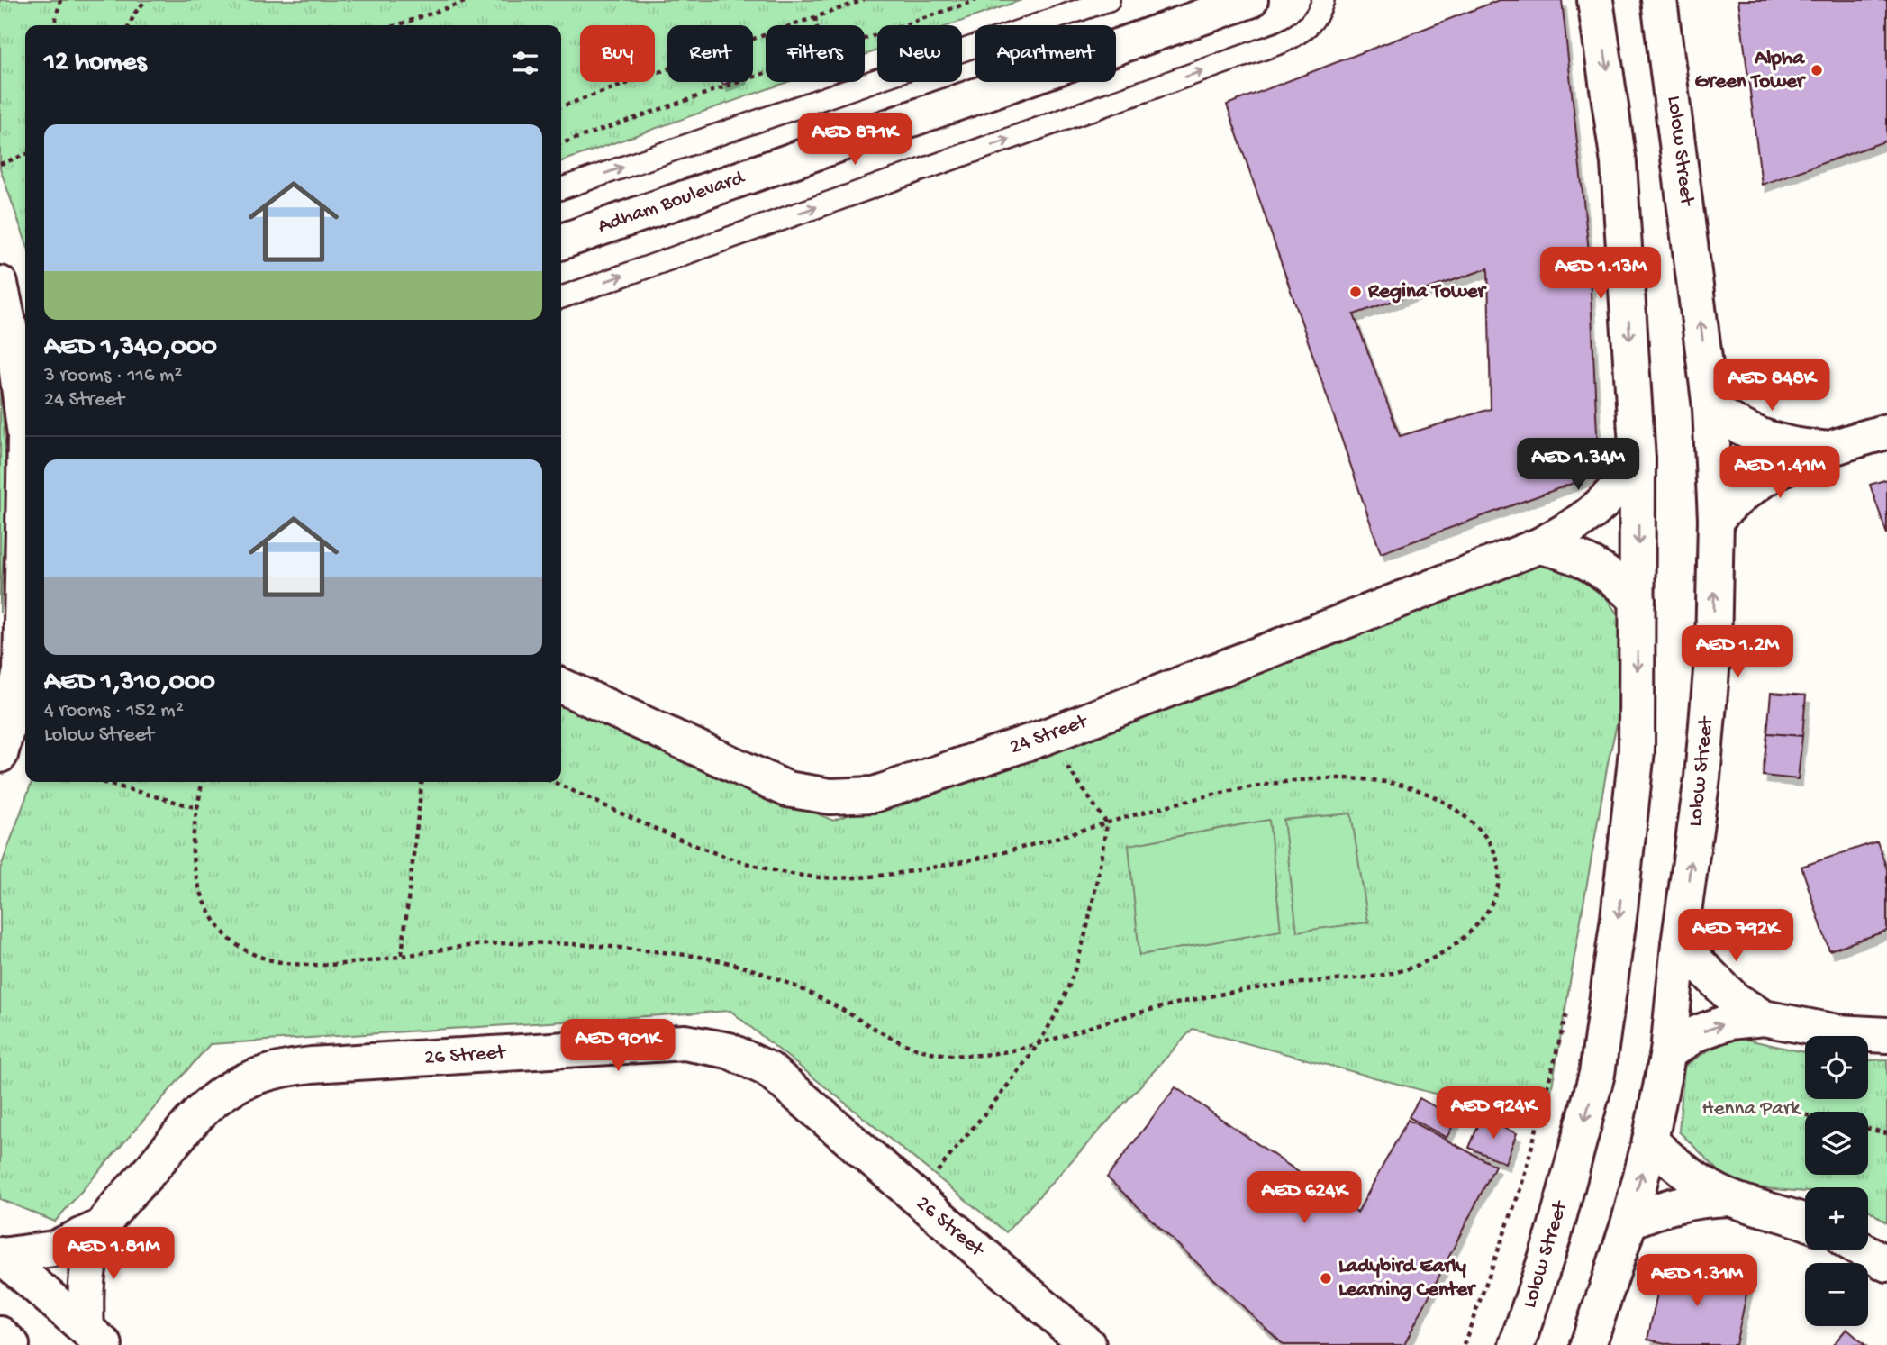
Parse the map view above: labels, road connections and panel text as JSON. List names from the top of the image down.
{
  "streets": {
    "street": [
      "Lolow Street",
      "Adham Boulevard",
      "24 Street",
      "26 Street"
    ]
  },
  "crossings": [
    ["Lolow Street", "24 Street"]
  ],
  "parks": ["Henna Park"],
  "places": ["Alpha Green Tower", "Regina Tower", "Ladybird Early Learning Center"],
  "page": {
    "chip": [
      "Buy",
      "Rent",
      "Filters",
      "New",
      "Apartment"
    ],
    "heading": "12 homes",
    "list": [
      {
        "name": "AED 1,340,000",
        "note": "3 rooms · 116 m² · 24 Street"
      },
      {
        "name": "AED 1,310,000",
        "note": "4 rooms · 152 m² · Lolow Street"
      }
    ],
    "price": [
      "AED 871K",
      "AED 1.13M",
      "AED 848K",
      "AED 1.34M",
      "AED 1.41M",
      "AED 1.2M",
      "AED 792K",
      "AED 901K",
      "AED 924K",
      "AED 624K",
      "AED 1.81M",
      "AED 1.31M"
    ],
    "map_buttons": ["+", "−"]
  }
}
